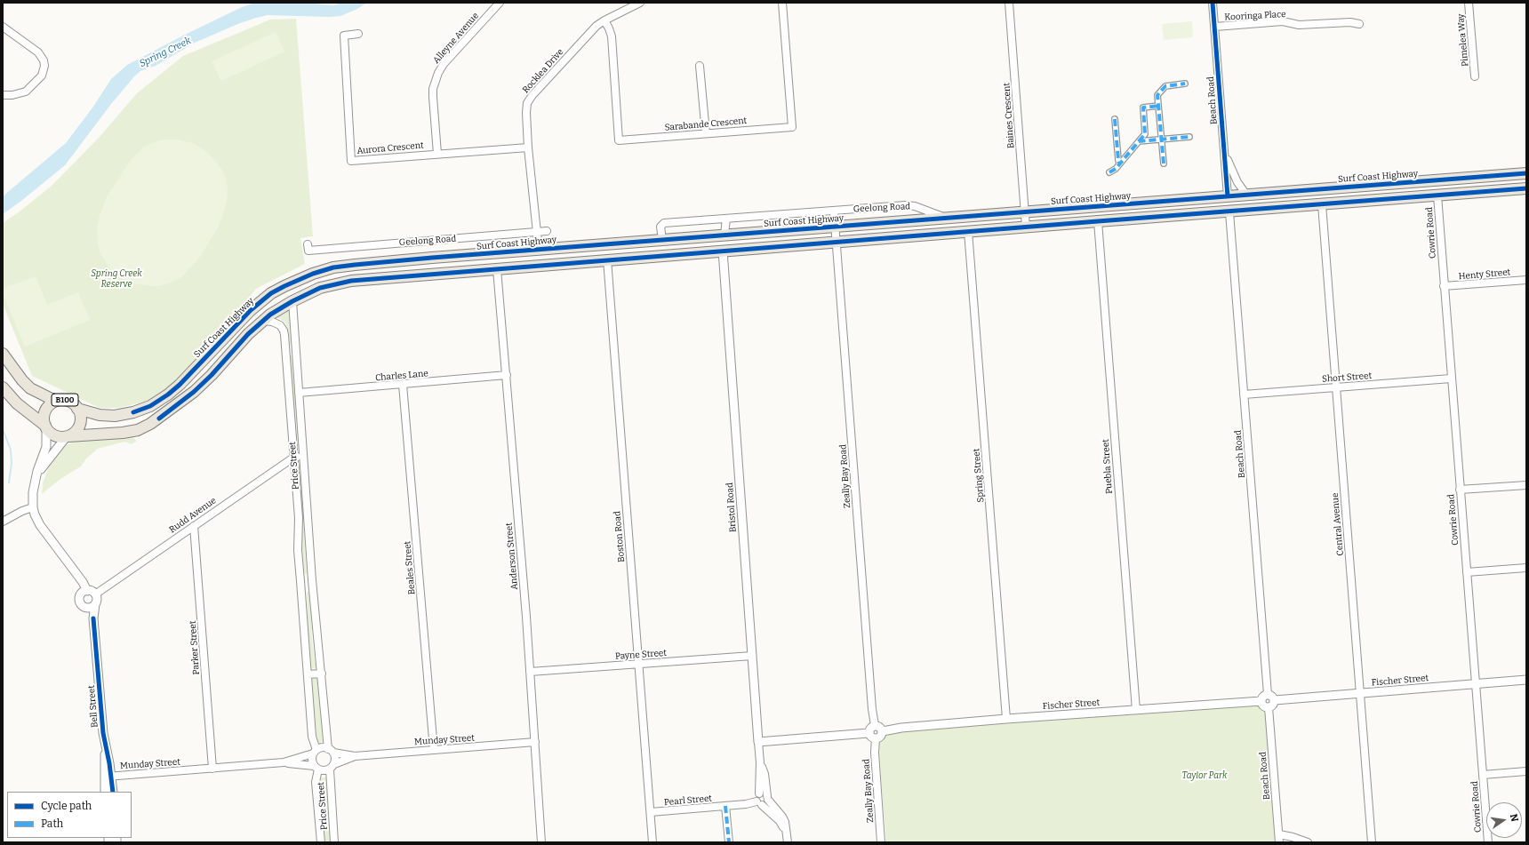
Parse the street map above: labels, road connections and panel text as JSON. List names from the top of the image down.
{
  "streets": {
    "main road": ["Surf Coast Highway", "B100"],
    "street": [
      "Kooringa Place",
      "Alleyne Avenue",
      "Pimelea Way",
      "Rocklea Drive",
      "Beach Road",
      "Baines Crescent",
      "Sarabande Crescent",
      "Aurora Crescent",
      "Geelong Road",
      "Cowrie Road",
      "Henty Street",
      "Charles Lane",
      "Short Street",
      "Price Street",
      "Puebla Street",
      "Spring Street",
      "Zeally Bay Road",
      "Bristol Road",
      "Rudd Avenue",
      "Central Avenue",
      "Boston Road",
      "Anderson Street",
      "Beales Street",
      "Parker Street",
      "Payne Street",
      "Fischer Street",
      "Bell Street",
      "Munday Street",
      "Pearl Street"
    ]
  },
  "crossings": [
    ["Kooringa Place", "Beach Road"],
    ["Alleyne Avenue", "Aurora Crescent"],
    ["Rocklea Drive", "Sarabande Crescent"],
    ["Rocklea Drive", "Aurora Crescent"],
    ["Rocklea Drive", "Surf Coast Highway"],
    ["Rocklea Drive", "Geelong Road"],
    ["Beach Road", "Surf Coast Highway"],
    ["Beach Road", "Short Street"],
    ["Beach Road", "Fischer Street"],
    ["Baines Crescent", "Surf Coast Highway"],
    ["Surf Coast Highway", "Geelong Road"],
    ["Surf Coast Highway", "B100"],
    ["Surf Coast Highway", "Zeally Bay Road"],
    ["Cowrie Road", "Henty Street"],
    ["Cowrie Road", "Short Street"],
    ["Cowrie Road", "Fischer Street"],
    ["Charles Lane", "Price Street"],
    ["Charles Lane", "Anderson Street"],
    ["Charles Lane", "Beales Street"],
    ["Short Street", "Central Avenue"],
    ["Price Street", "Rudd Avenue"],
    ["Price Street", "Munday Street"],
    ["Puebla Street", "Fischer Street"],
    ["Spring Street", "Fischer Street"],
    ["Zeally Bay Road", "Fischer Street"],
    ["Bristol Road", "Payne Street"],
    ["Bristol Road", "Pearl Street"],
    ["Rudd Avenue", "Parker Street"],
    ["Rudd Avenue", "Bell Street"],
    ["Central Avenue", "Fischer Street"],
    ["Boston Road", "Payne Street"],
    ["Boston Road", "Pearl Street"],
    ["Anderson Street", "Payne Street"],
    ["Anderson Street", "Munday Street"],
    ["Beales Street", "Munday Street"],
    ["Parker Street", "Munday Street"],
    ["Bell Street", "Munday Street"]
  ],
  "water": ["Spring Creek"],
  "parks": ["Spring Creek Reserve", "Taylor Park"],
  "legend": ["Cycle path", "Path"],
  "north": "right"
}
